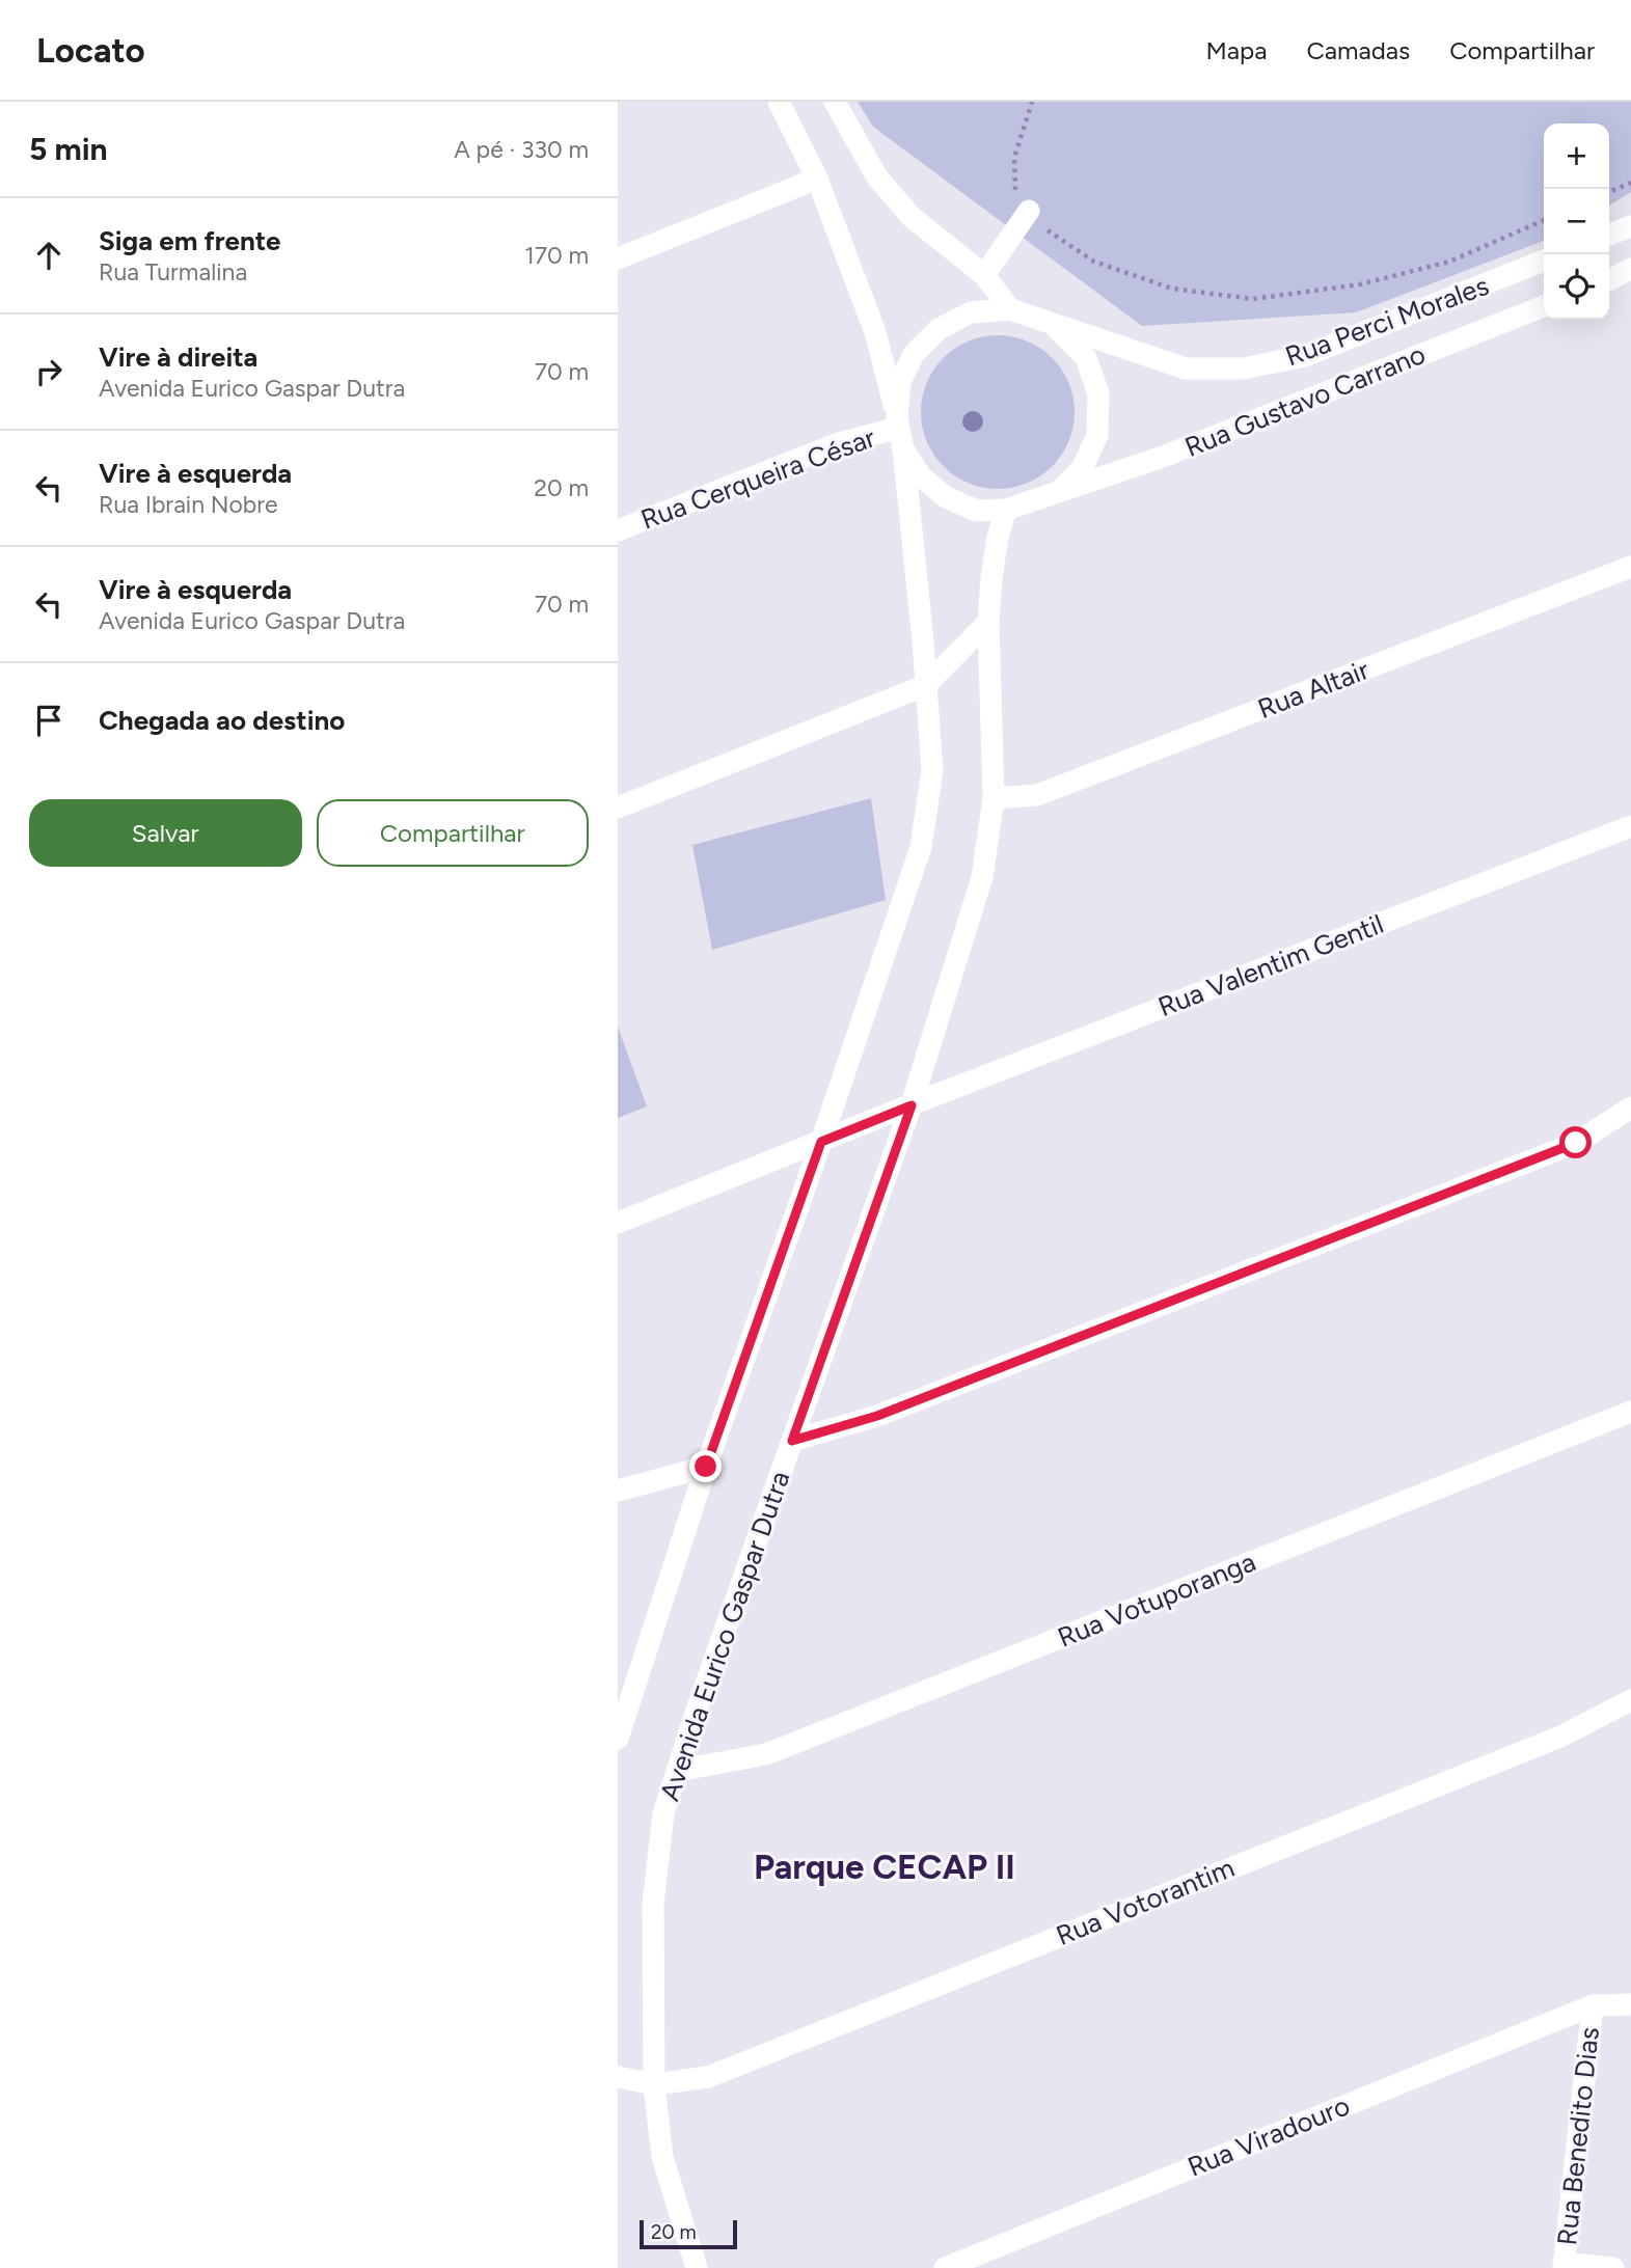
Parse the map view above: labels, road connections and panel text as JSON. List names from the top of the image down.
{
  "streets": {
    "street": [
      "Rua Perci Morales",
      "Rua Gustavo Carrano",
      "Rua Cerqueira César",
      "Rua Altair",
      "Rua Valentim Gentil",
      "Rua Votuporanga",
      "Avenida Eurico Gaspar Dutra",
      "Rua Votorantim",
      "Rua Viradouro",
      "Rua Benedito Dias"
    ]
  },
  "crossings": [
    ["Rua Perci Morales", "Rua Gustavo Carrano"],
    ["Rua Perci Morales", "Rua Cerqueira César"],
    ["Rua Perci Morales", "Avenida Eurico Gaspar Dutra"],
    ["Rua Gustavo Carrano", "Rua Cerqueira César"],
    ["Rua Gustavo Carrano", "Avenida Eurico Gaspar Dutra"],
    ["Rua Cerqueira César", "Avenida Eurico Gaspar Dutra"],
    ["Rua Altair", "Avenida Eurico Gaspar Dutra"],
    ["Rua Valentim Gentil", "Avenida Eurico Gaspar Dutra"],
    ["Rua Votuporanga", "Avenida Eurico Gaspar Dutra"],
    ["Avenida Eurico Gaspar Dutra", "Rua Votorantim"],
    ["Rua Viradouro", "Rua Benedito Dias"]
  ],
  "districts": ["Parque CECAP II"],
  "scale_bar": "20 m",
  "page": {
    "header": "Locato",
    "nav": ["Mapa", "Camadas", "Compartilhar"],
    "heading": ["5 min", "A pé · 330 m"],
    "map_buttons": ["+", "−"],
    "list": [
      ["Siga em frente", "Rua Turmalina", "170 m"],
      ["Vire à direita", "Avenida Eurico Gaspar Dutra", "70 m"],
      ["Vire à esquerda", "Rua Ibrain Nobre", "20 m"],
      ["Vire à esquerda", "Avenida Eurico Gaspar Dutra", "70 m"],
      "Chegada ao destino"
    ],
    "buttons": ["Salvar", "Compartilhar"],
    "scale": "20 m"
  }
}
